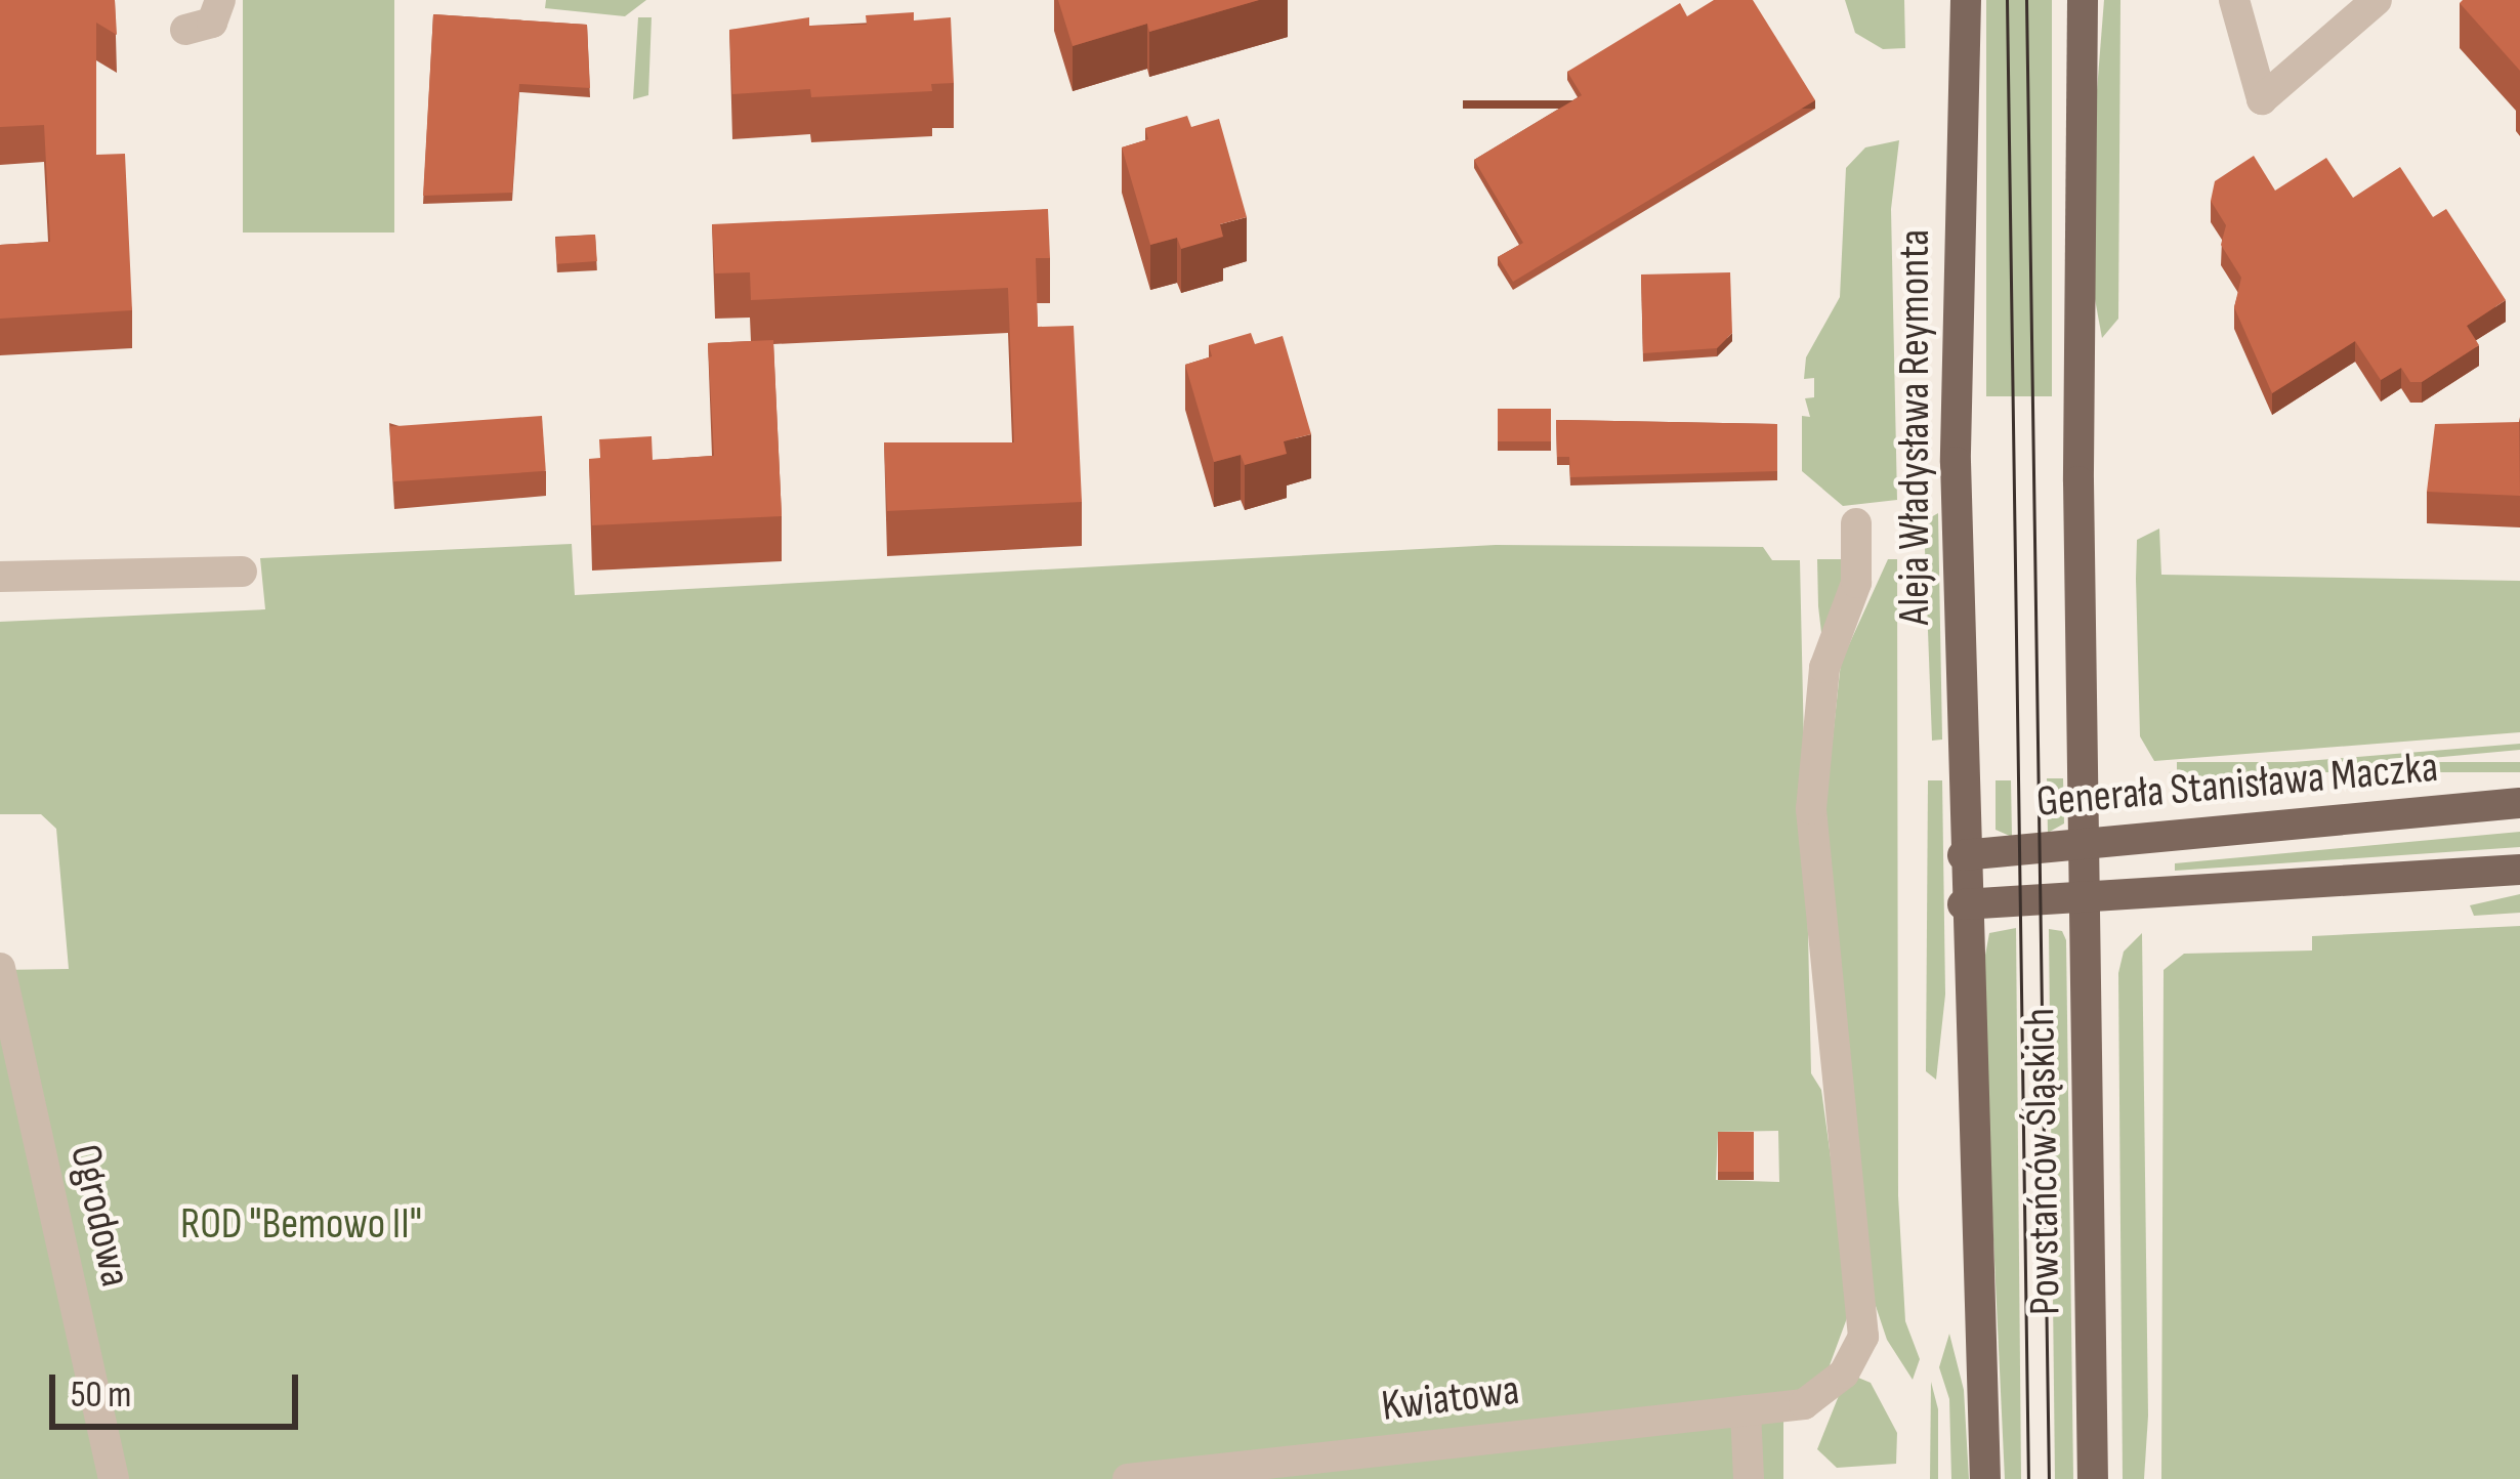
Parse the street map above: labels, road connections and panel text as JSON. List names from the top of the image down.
{
  "streets": {
    "main road": ["Aleja Władysława Reymonta", "Generała Stanisława Maczka", "Powstańców Śląskich"],
    "street": ["Ogrodowa", "Kwiatowa"]
  },
  "crossings": [
    ["Aleja Władysława Reymonta", "Generała Stanisława Maczka"],
    ["Aleja Władysława Reymonta", "Powstańców Śląskich"],
    ["Generała Stanisława Maczka", "Powstańców Śląskich"]
  ],
  "parks": ["ROD \"Bemowo II\""],
  "scale_bar": "50 m"
}
